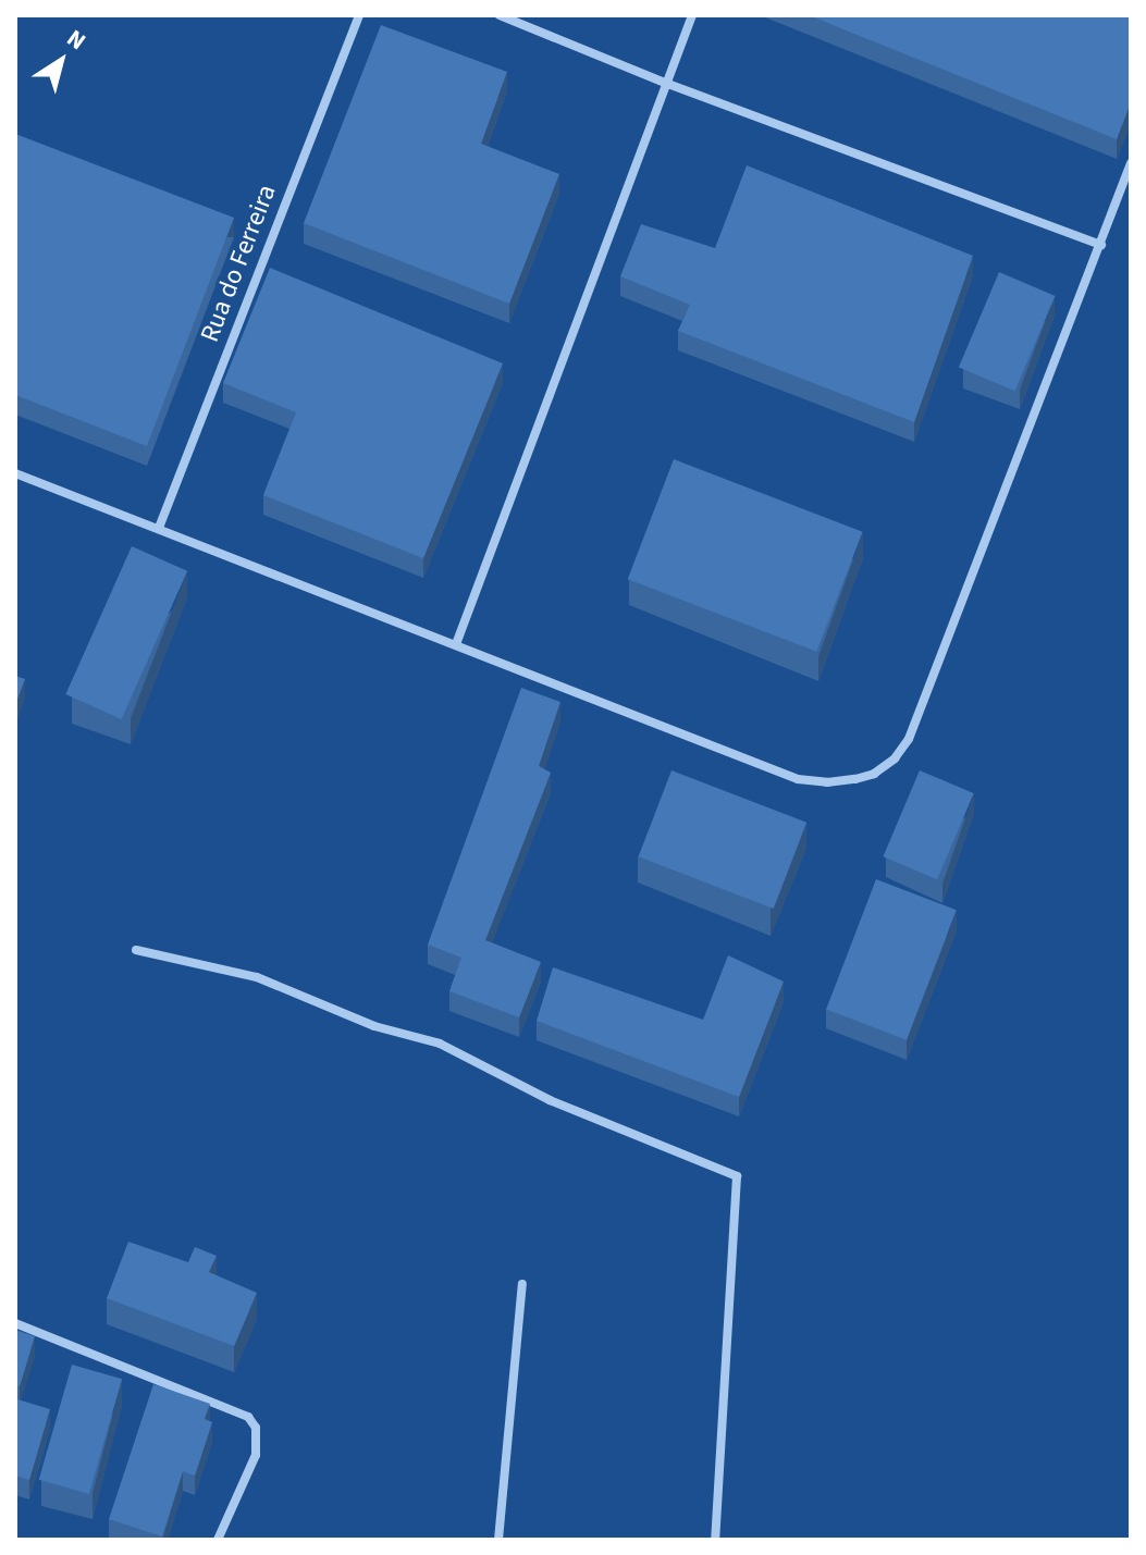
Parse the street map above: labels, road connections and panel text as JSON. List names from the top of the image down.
{
  "streets": {
    "street": ["Rua do Ferreira"]
  },
  "north": "top right"
}
